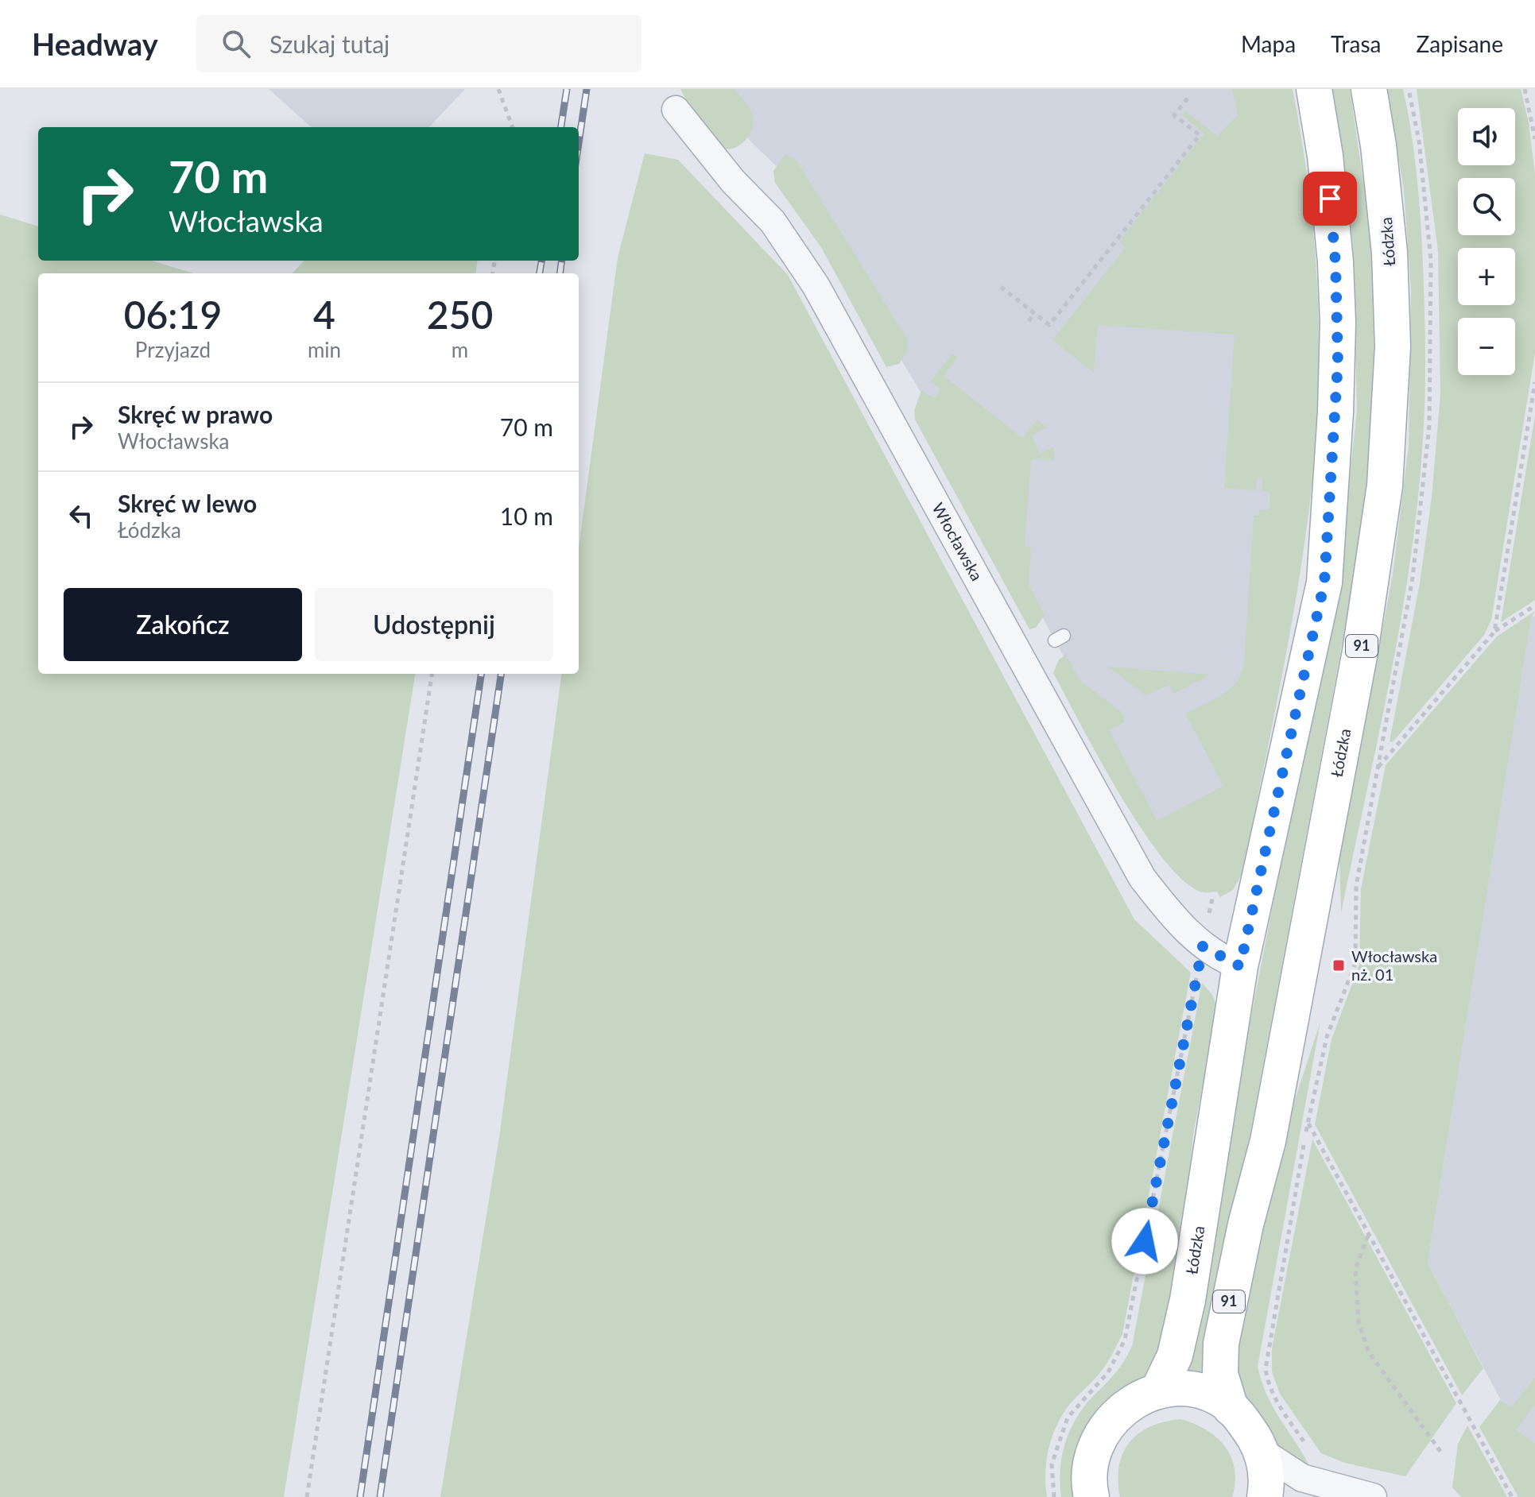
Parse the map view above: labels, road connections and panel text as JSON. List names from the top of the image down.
{
  "streets": {
    "main road": ["Łódzka", "91"],
    "street": ["Włocławska"]
  },
  "crossings": [
    ["Łódzka", "Włocławska"],
    ["Łódzka", "91"]
  ],
  "places": {
    "transit": ["Włocławska nż. 01"]
  },
  "page": {
    "header": "Headway",
    "search": "Szukaj tutaj",
    "nav": ["Mapa", "Trasa", "Zapisane"],
    "map_buttons": ["+", "−"],
    "turn": ["70 m", "Włocławska"],
    "eta": [
      "06:19",
      "Przyjazd",
      "4",
      "min",
      "250",
      "m"
    ],
    "list": [
      {
        "name": "Skręć w prawo",
        "note": "Włocławska",
        "value": "70 m"
      },
      {
        "name": "Skręć w lewo",
        "note": "Łódzka",
        "value": "10 m"
      }
    ],
    "buttons": ["Zakończ", "Udostępnij"]
  }
}
